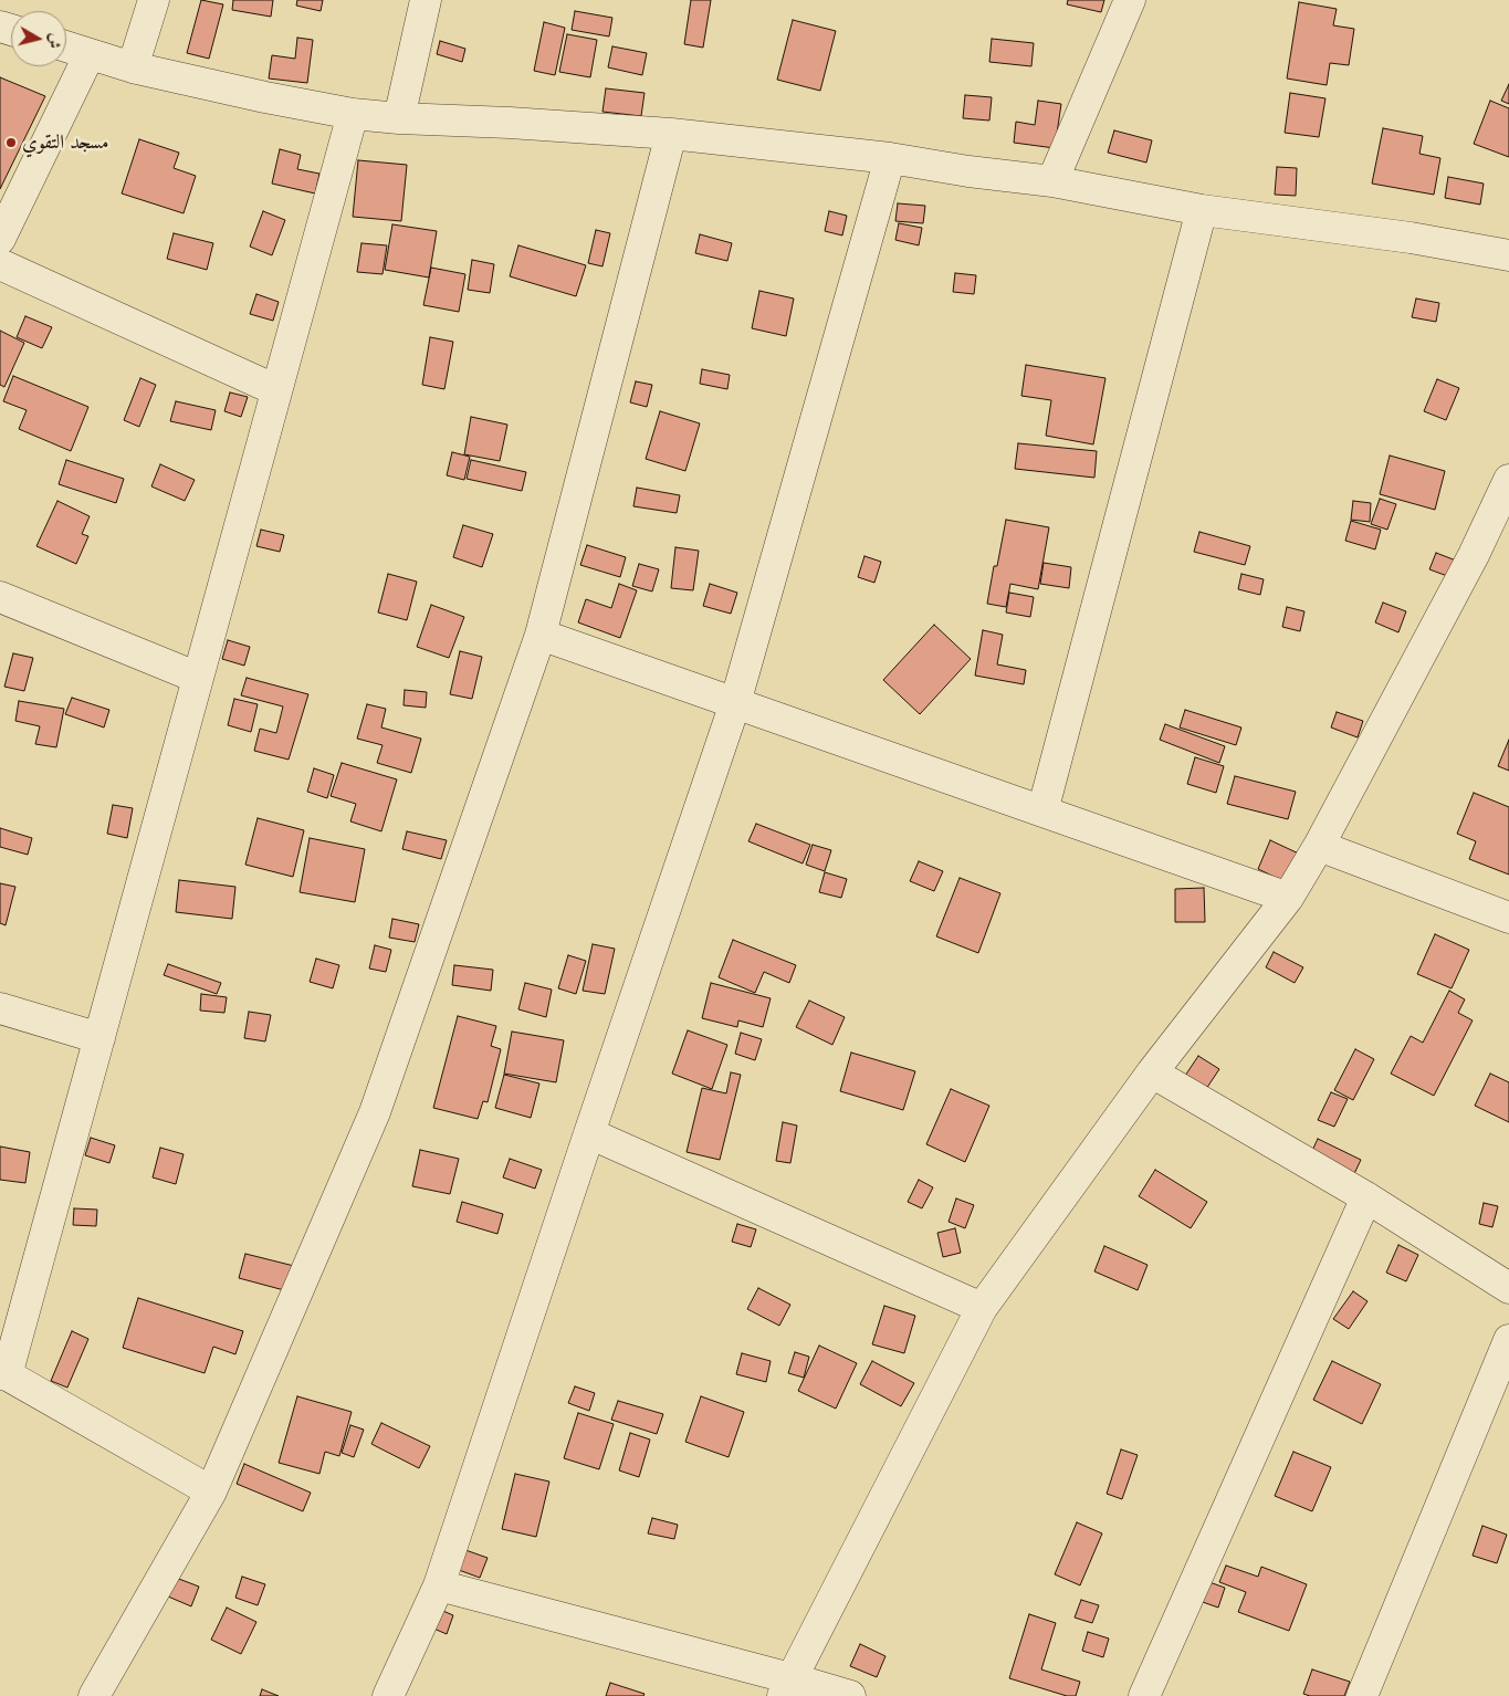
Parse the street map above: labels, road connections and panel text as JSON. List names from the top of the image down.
{
  "places": ["مسجد التقوي"],
  "north": "right"
}
